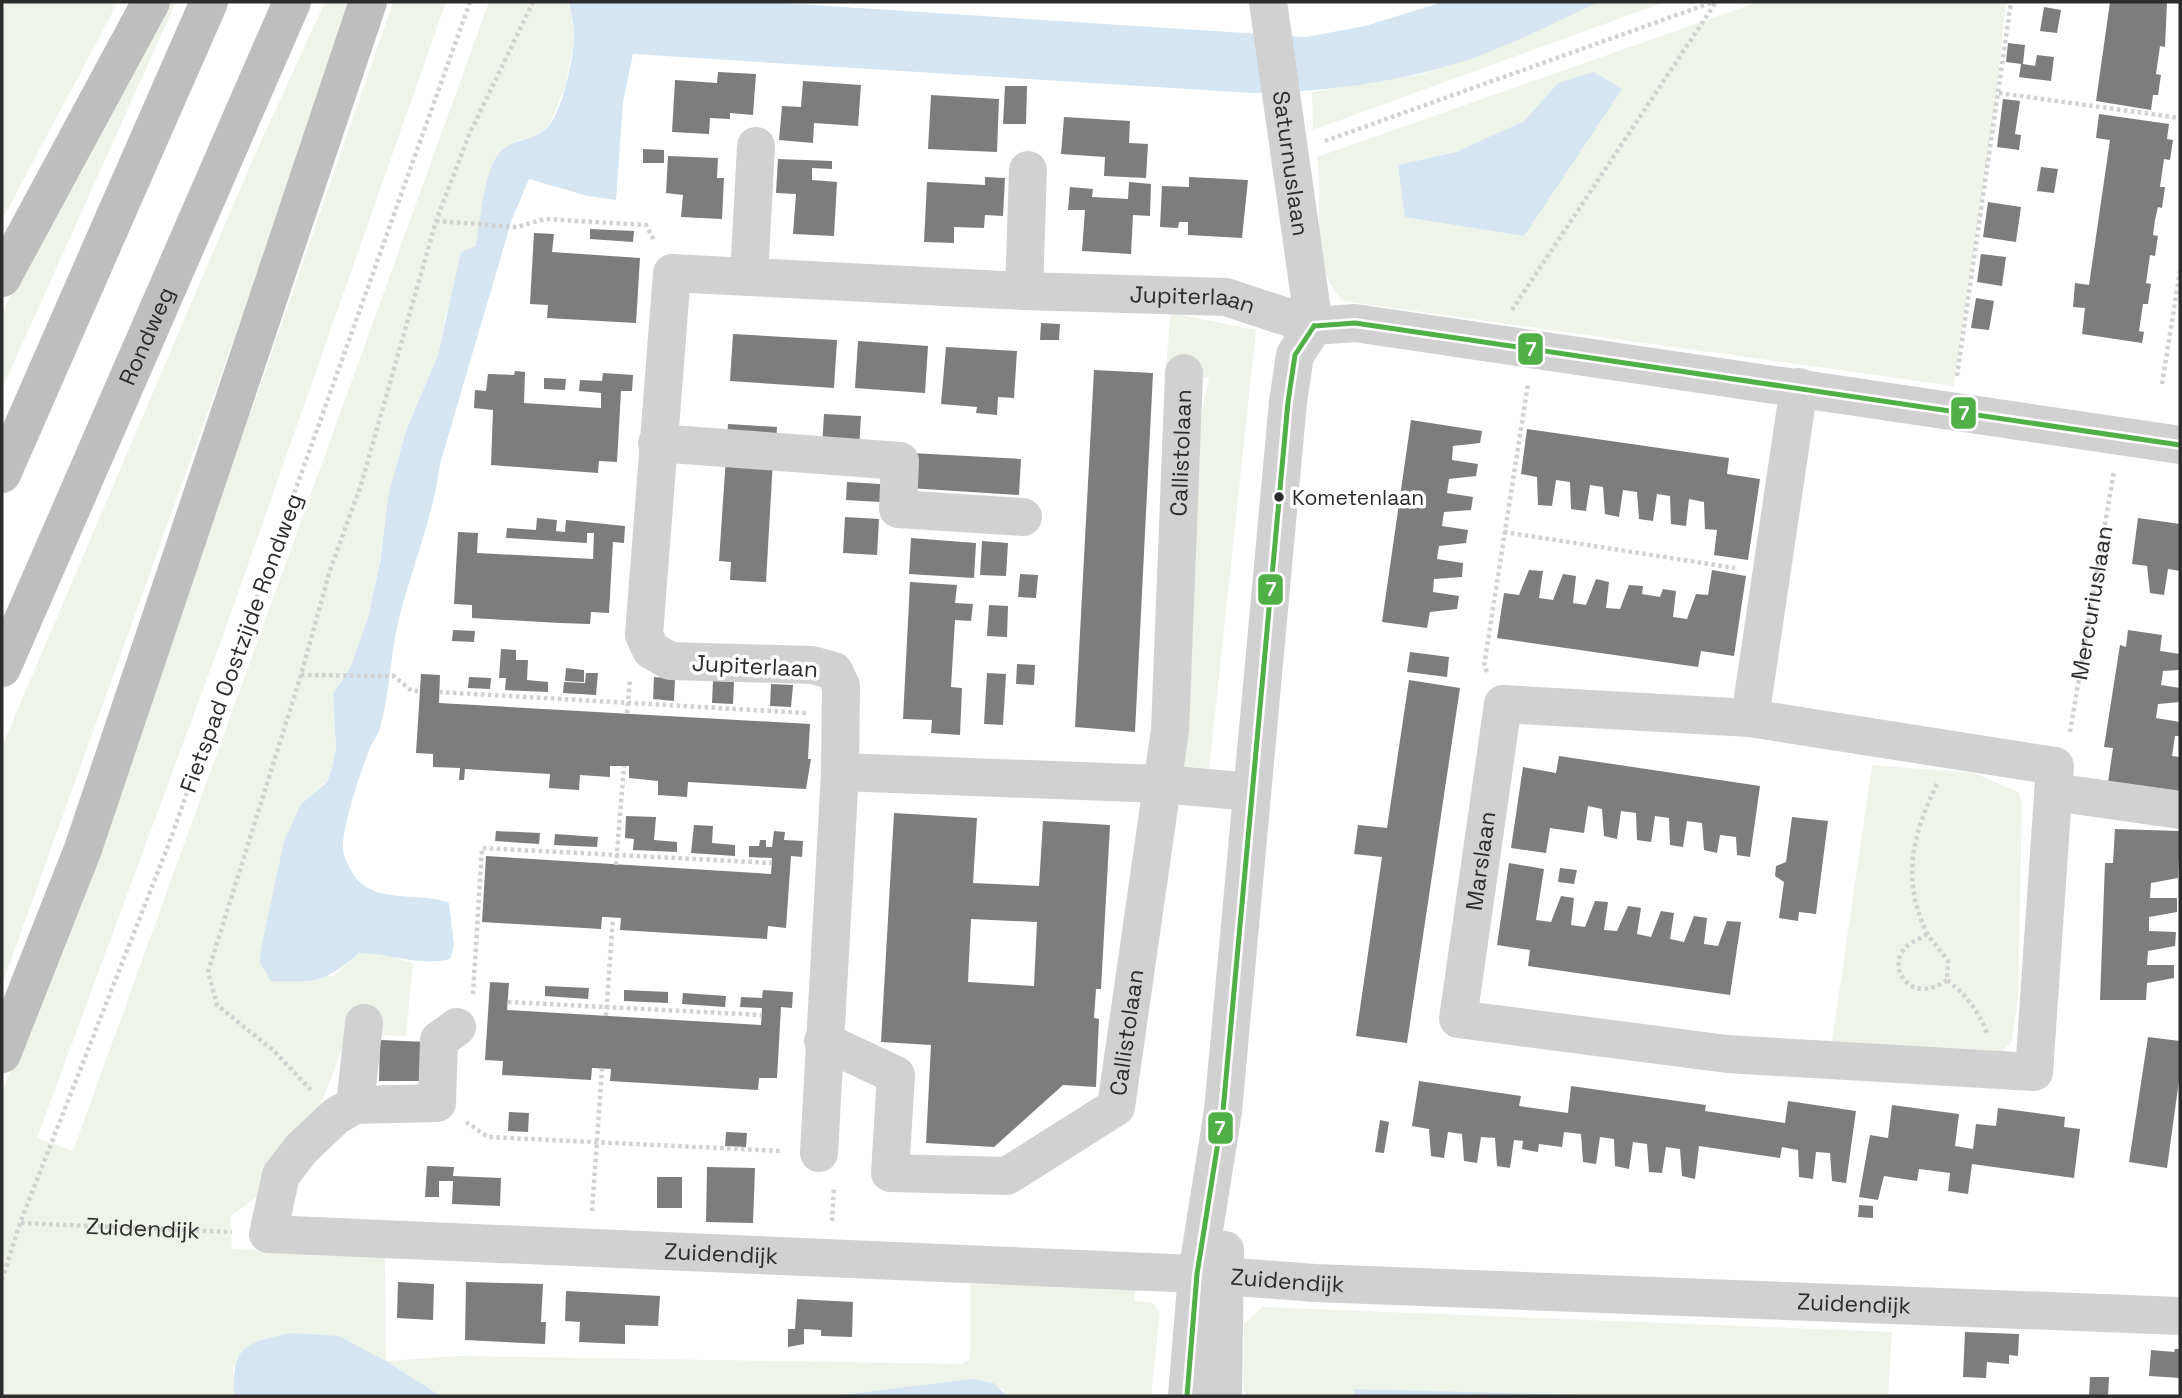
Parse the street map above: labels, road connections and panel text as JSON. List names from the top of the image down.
{
  "streets": {
    "highway": ["Rondweg"],
    "street": [
      "Saturnuslaan",
      "Jupiterlaan",
      "Callistolaan",
      "Marslaan",
      "Zuidendijk"
    ],
    "path": ["Mercuriuslaan", "Fietspad Oostzijde Rondweg"]
  },
  "crossings": [
    ["Saturnuslaan", "Jupiterlaan"],
    ["Jupiterlaan", "Callistolaan"],
    ["Fietspad Oostzijde Rondweg", "Zuidendijk"]
  ],
  "places": ["Kometenlaan"],
  "lines": ["transit line 7"]
}
